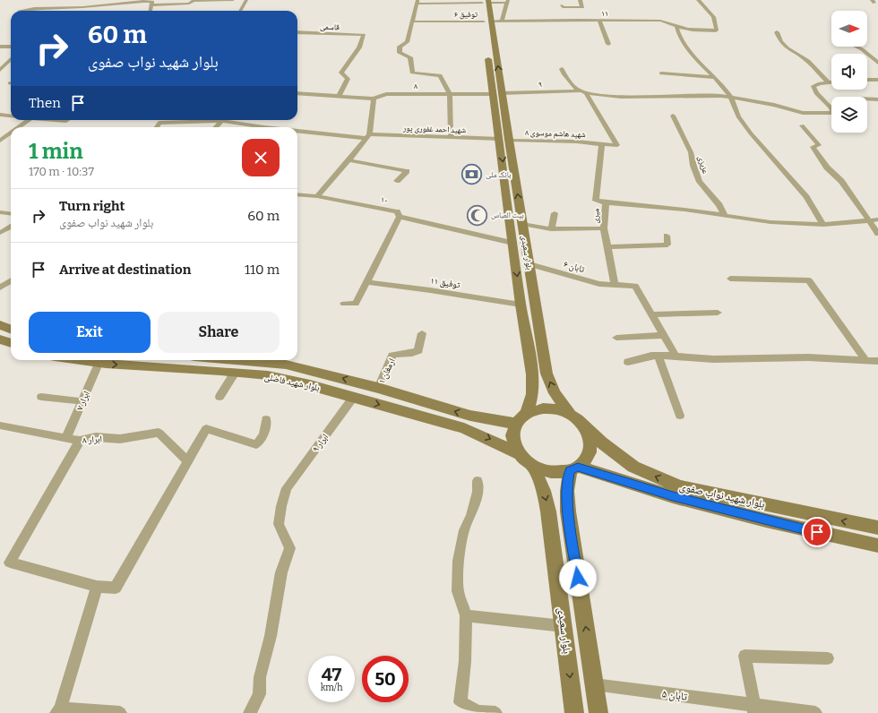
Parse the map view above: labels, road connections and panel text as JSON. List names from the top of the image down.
{
  "streets": {
    "main road": ["بلوار سعیدی", "بلوار شهید فاضلی", "بلوار شهید نواب صفوی"],
    "street": [
      "۱۱",
      "توفیق ۶",
      "قاسمی",
      "۹",
      "۸",
      "شهید احمد غفوری پور",
      "شهید هاشم موسوی ۸",
      "عزیزی",
      "۱۰",
      "میری",
      "تابان ۶",
      "توفیق ۱۱",
      "ارمغان ۱",
      "ابرار ۷",
      "ابرار ۸",
      "ابرار ۹",
      "تابان ۵"
    ]
  },
  "crossings": [
    ["۱۱", "توفیق ۶"],
    ["۱۱", "بلوار سعیدی"],
    ["توفیق ۶", "بلوار سعیدی"],
    ["قاسمی", "۸"],
    ["۹", "۸"],
    ["۹", "بلوار سعیدی"],
    ["۸", "بلوار سعیدی"],
    ["شهید احمد غفوری پور", "شهید هاشم موسوی ۸"],
    ["شهید احمد غفوری پور", "بلوار سعیدی"],
    ["شهید هاشم موسوی ۸", "میری"],
    ["شهید هاشم موسوی ۸", "بلوار سعیدی"],
    ["۱۰", "بلوار سعیدی"],
    ["میری", "تابان ۶"],
    ["بلوار سعیدی", "تابان ۶"],
    ["بلوار سعیدی", "توفیق ۱۱"],
    ["بلوار سعیدی", "بلوار شهید فاضلی"],
    ["بلوار سعیدی", "بلوار شهید نواب صفوی"],
    ["ارمغان ۱", "بلوار شهید فاضلی"],
    ["بلوار شهید فاضلی", "ابرار ۷"],
    ["بلوار شهید فاضلی", "ابرار ۹"],
    ["بلوار شهید فاضلی", "بلوار شهید نواب صفوی"],
    ["ابرار ۷", "ابرار ۸"]
  ],
  "places": {
    "bank": ["بانک ملی"],
    "mosque": ["بیت العباس"]
  },
  "north": "right",
  "page": {
    "turn": ["60 m", "بلوار شهید نواب صفوی"],
    "then": "Then",
    "heading": ["1 min", "170 m · 10:37"],
    "list": [
      {
        "name": "Turn right",
        "note": "بلوار شهید نواب صفوی",
        "value": "60 m"
      },
      {
        "name": "Arrive at destination",
        "value": "110 m"
      }
    ],
    "buttons": ["Exit", "Share"],
    "speed": "47 km/h",
    "limit": "50"
  }
}
